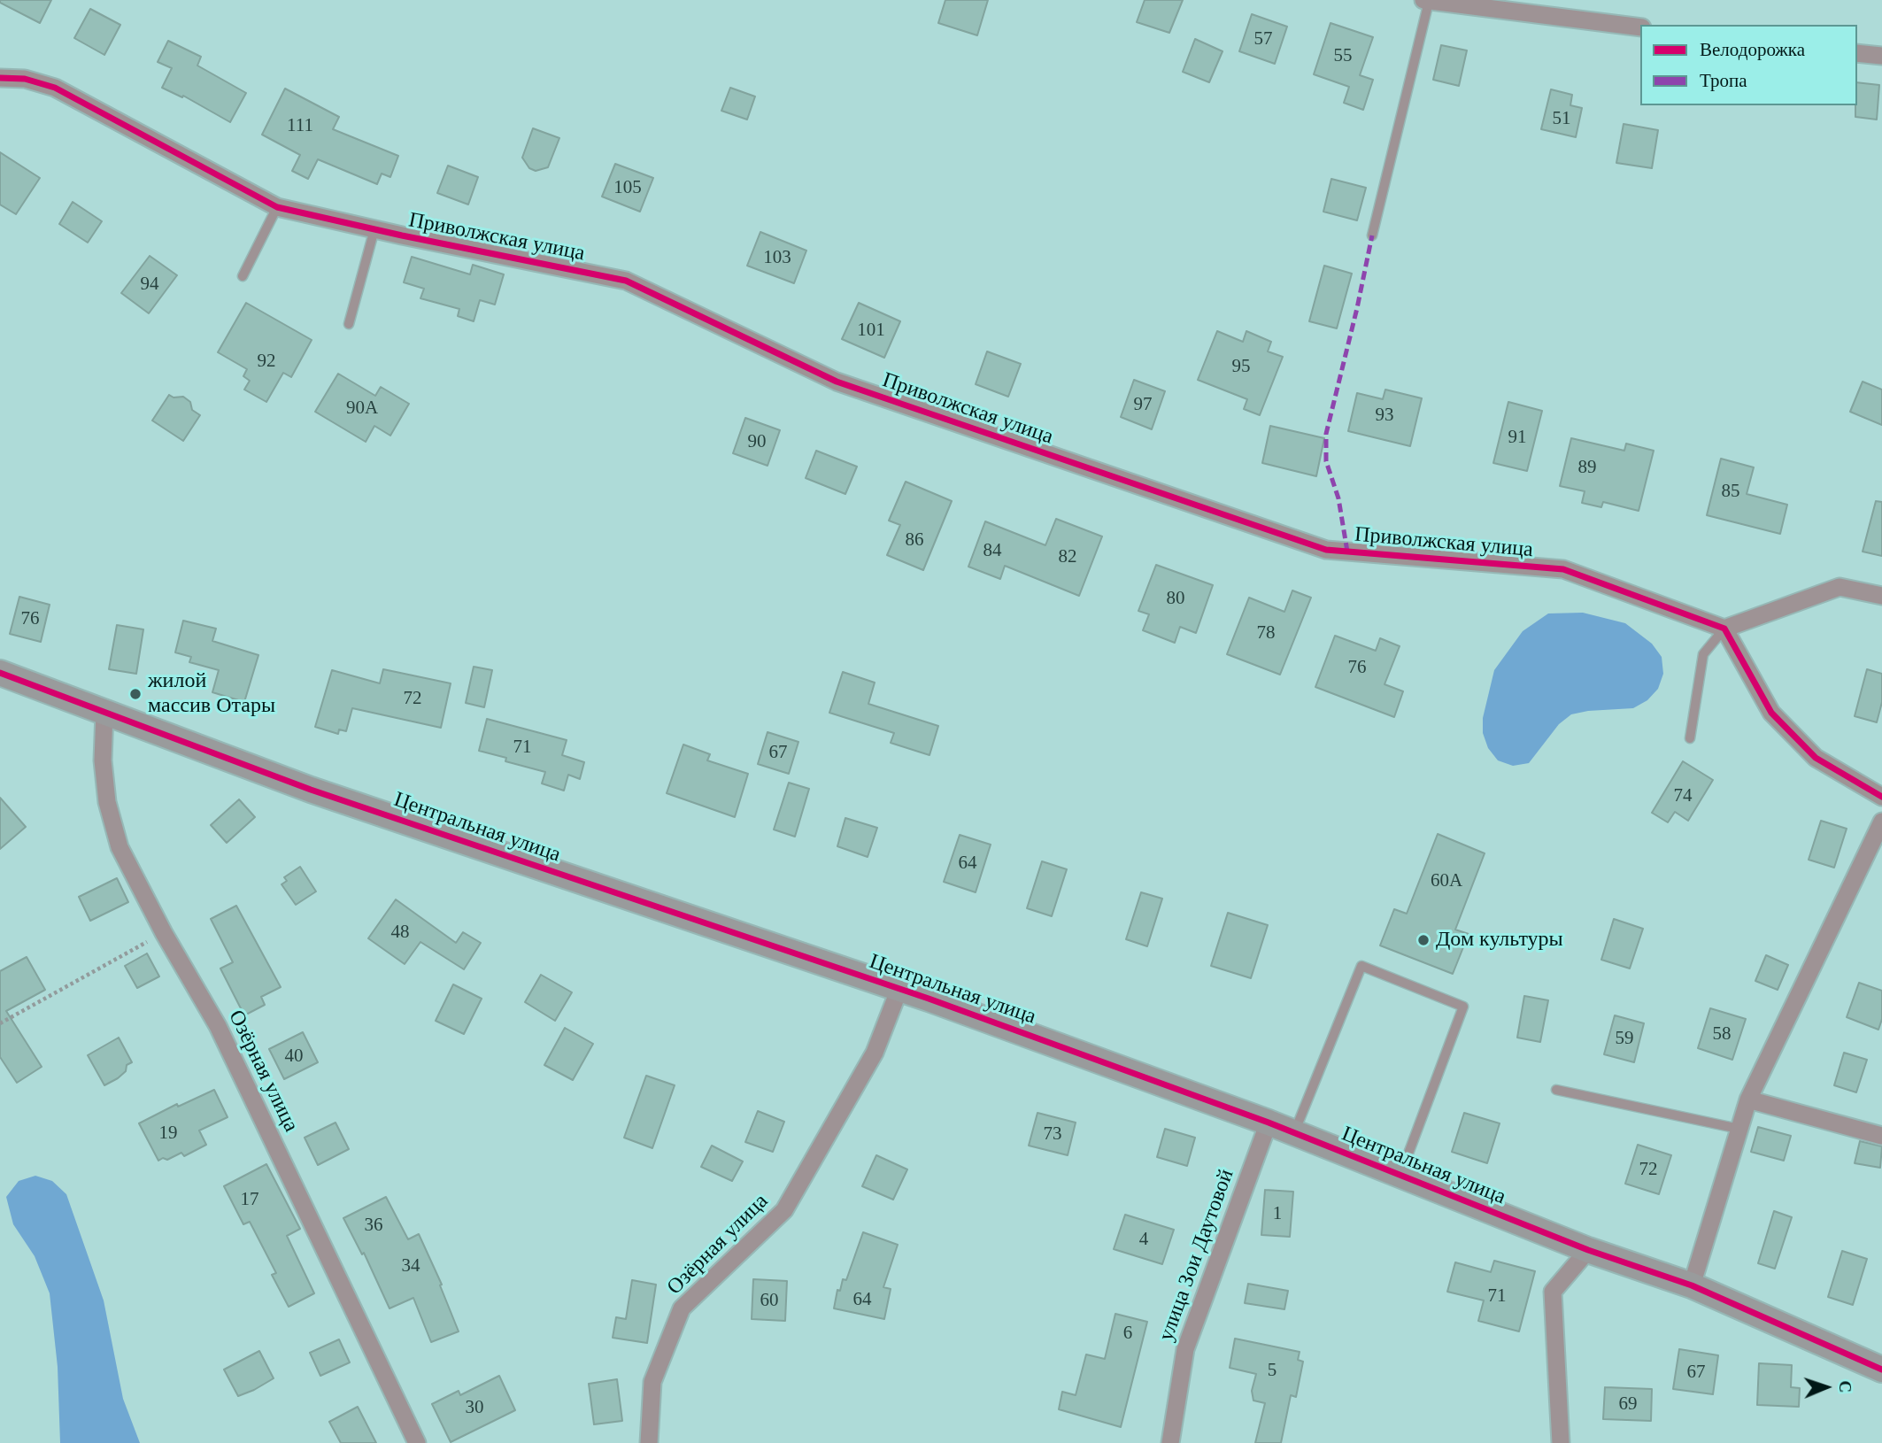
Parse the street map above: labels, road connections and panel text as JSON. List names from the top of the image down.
{
  "streets": {
    "street": [
      "Приволжская улица",
      "Центральная улица",
      "Озёрная улица",
      "улица Зои Даутовой"
    ]
  },
  "crossings": [
    ["Центральная улица", "Озёрная улица"],
    ["Центральная улица", "улица Зои Даутовой"]
  ],
  "places": ["жилой массив Отары", "Дом культуры"],
  "house_numbers": [
    "57",
    "55",
    "51",
    "111",
    "105",
    "103",
    "94",
    "101",
    "92",
    "95",
    "97",
    "90А",
    "93",
    "91",
    "90",
    "89",
    "85",
    "86",
    "84",
    "82",
    "80",
    "76",
    "78",
    "76",
    "72",
    "71",
    "67",
    "74",
    "64",
    "60А",
    "48",
    "58",
    "59",
    "40",
    "19",
    "73",
    "72",
    "17",
    "1",
    "36",
    "4",
    "34",
    "71",
    "64",
    "60",
    "6",
    "5",
    "67",
    "69",
    "30"
  ],
  "legend": ["Велодорожка", "Тропа"],
  "north": "right"
}
